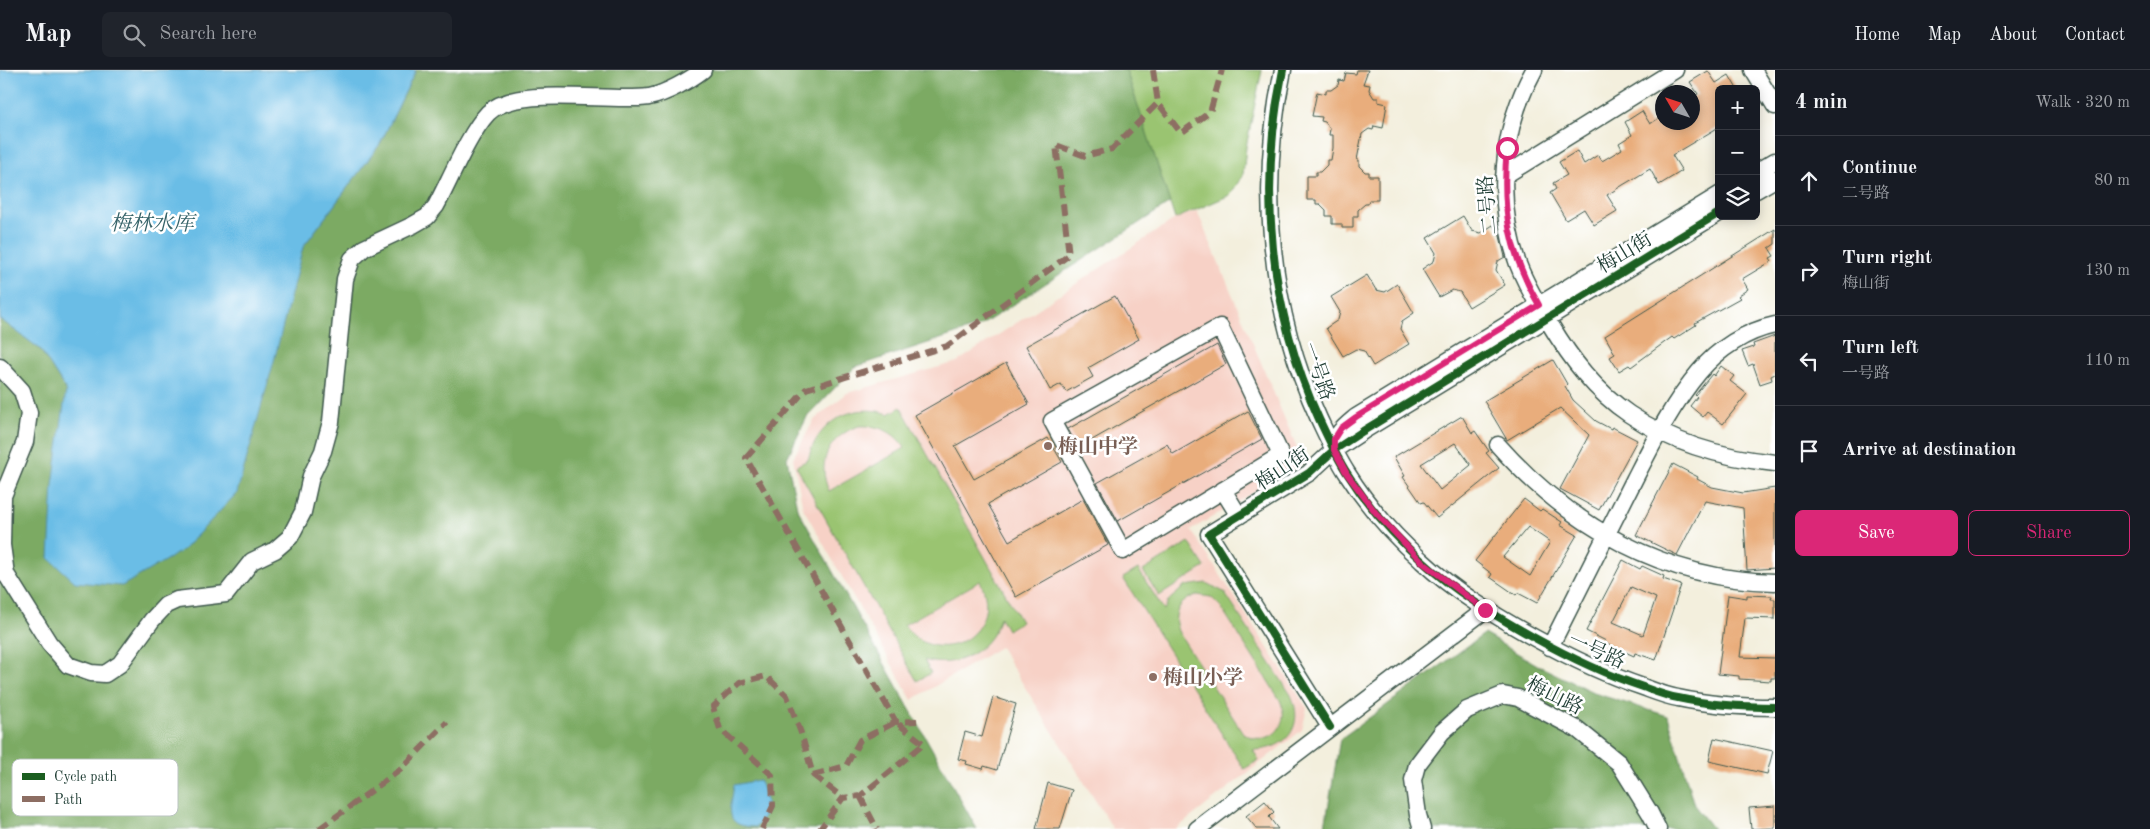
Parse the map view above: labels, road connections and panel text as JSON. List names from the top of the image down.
{
  "streets": {
    "street": [
      "二号路",
      "梅山街",
      "一号路",
      "梅山路"
    ]
  },
  "crossings": [
    ["二号路", "梅山街"],
    ["梅山街", "一号路"]
  ],
  "water": ["梅林水库"],
  "places": ["梅山中学", "梅山小学"],
  "legend": ["Cycle path", "Path"],
  "north": "top left",
  "page": {
    "header": "Map",
    "search": "Search here",
    "nav": [
      "Home",
      "Map",
      "About",
      "Contact"
    ],
    "heading": ["4 min", "Walk · 320 m"],
    "map_buttons": ["+", "−"],
    "list": [
      ["Continue", "二号路", "80 m"],
      ["Turn right", "梅山街", "130 m"],
      ["Turn left", "一号路", "110 m"],
      "Arrive at destination"
    ],
    "buttons": ["Save", "Share"]
  }
}
